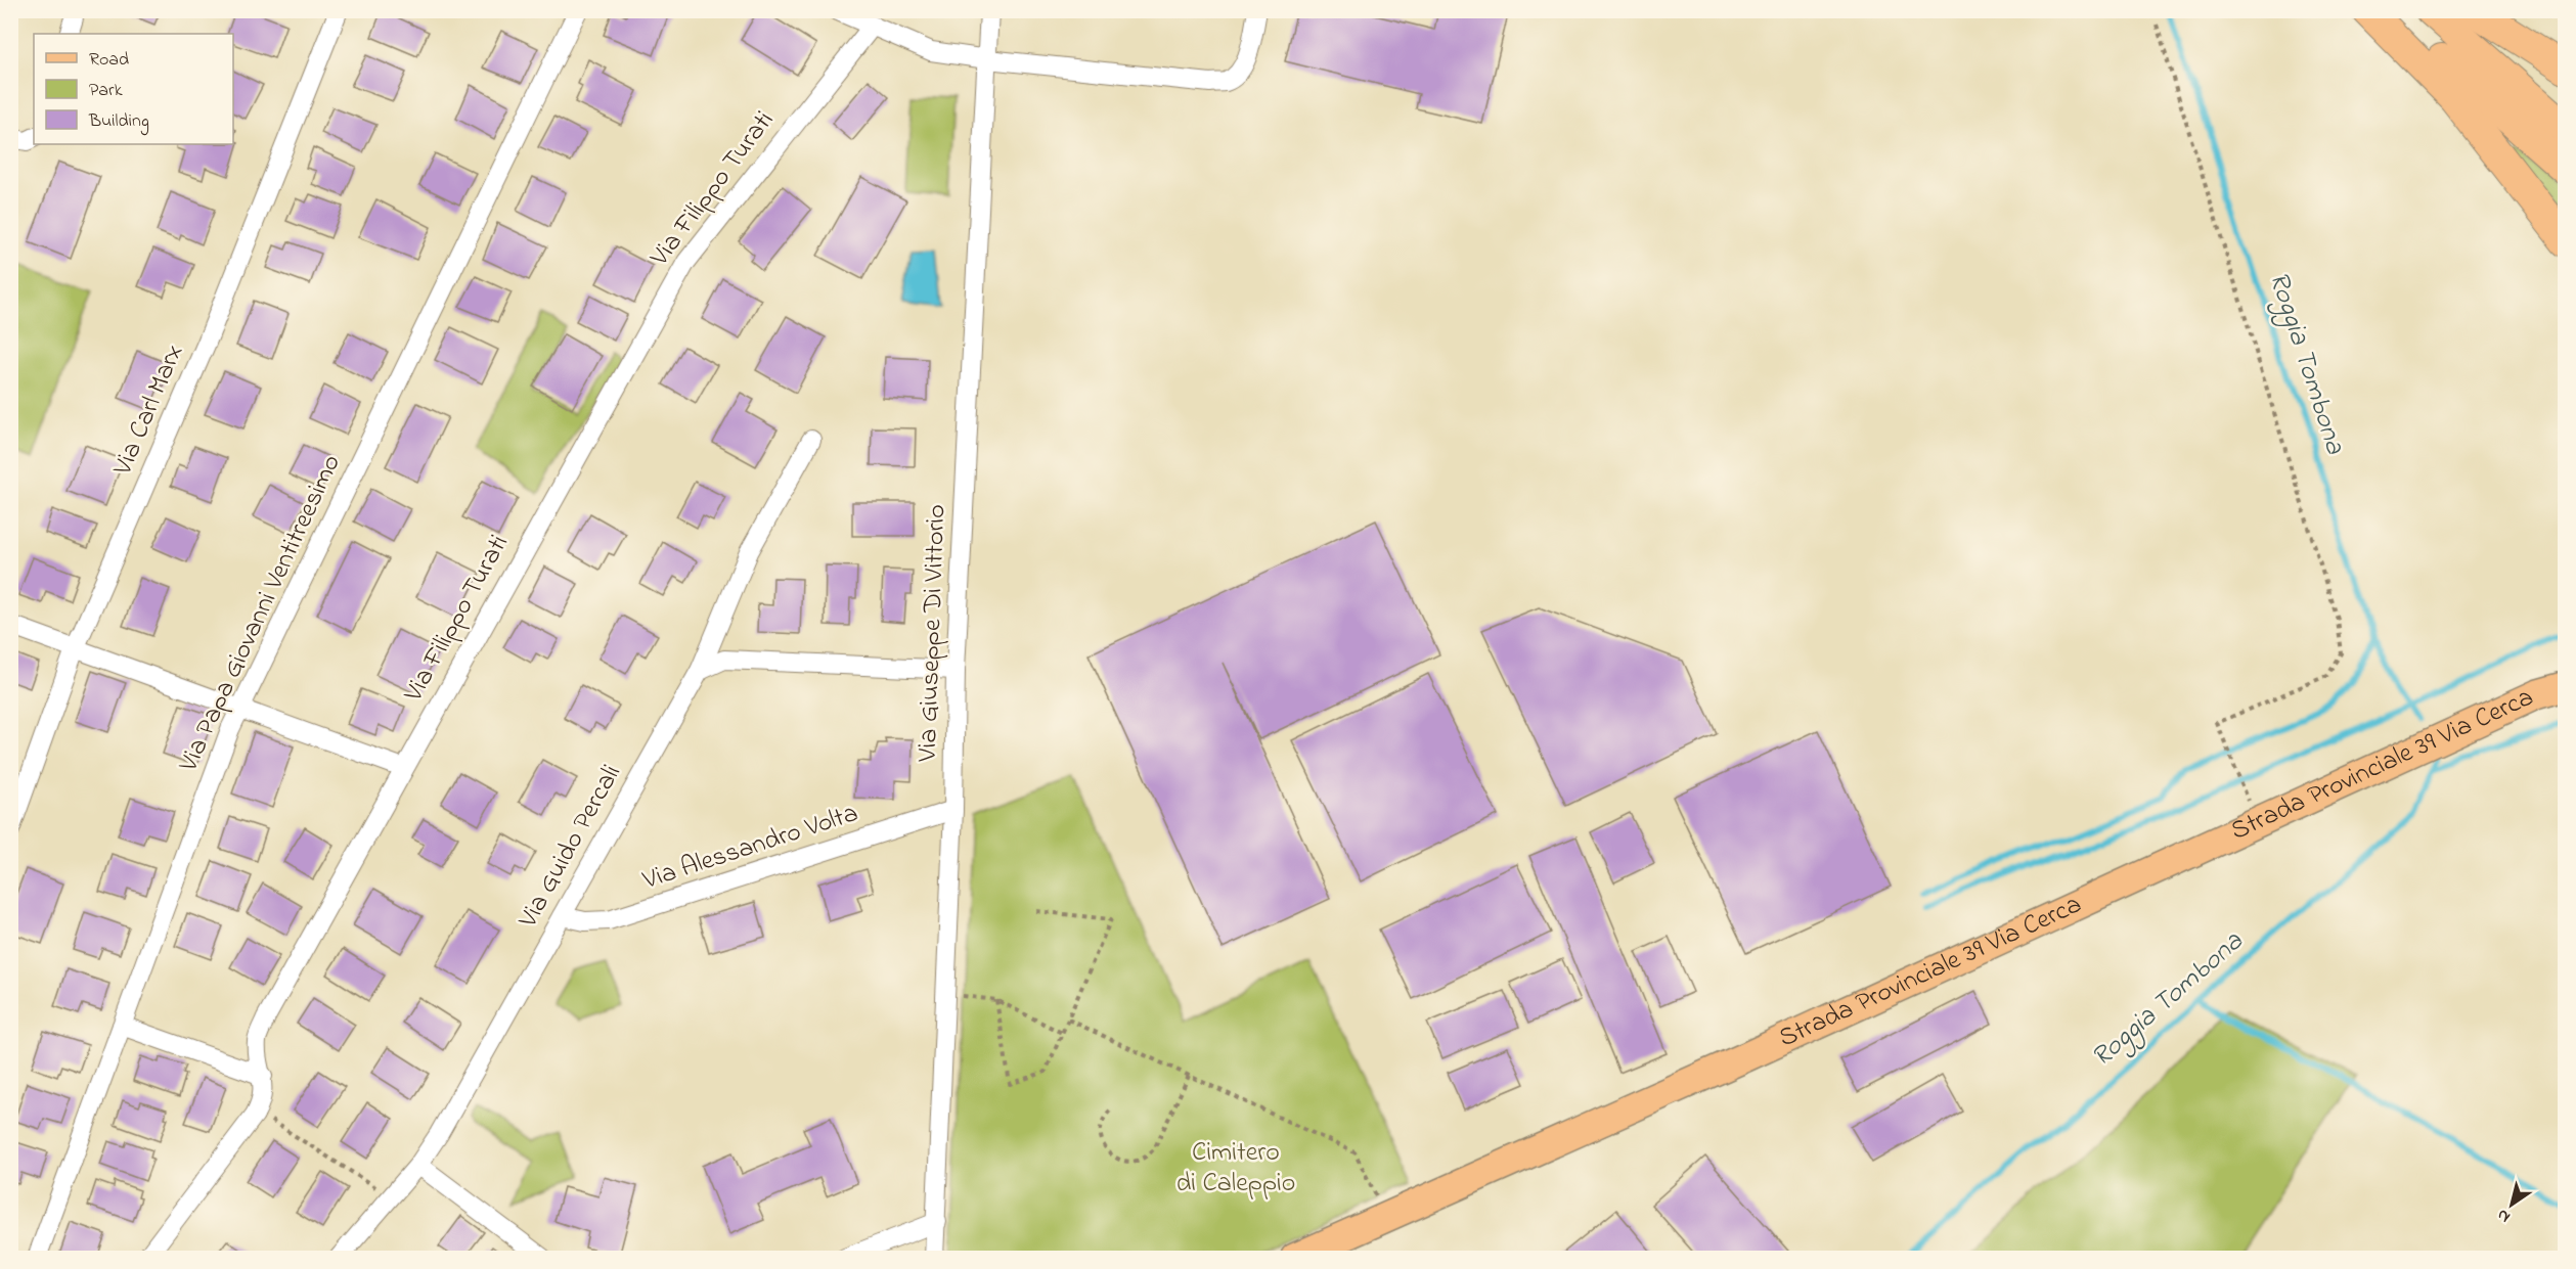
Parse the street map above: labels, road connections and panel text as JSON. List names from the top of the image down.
{
  "streets": {
    "main road": ["Strada Provinciale 39 Via Cerca"],
    "street": [
      "Via Filippo Turati",
      "Via Carl Marx",
      "Via Papa Giovanni Ventitreesimo",
      "Via Giuseppe Di Vittorio",
      "Via Guido Percali",
      "Via Alessandro Volta"
    ]
  },
  "crossings": [
    ["Via Giuseppe Di Vittorio", "Via Alessandro Volta"],
    ["Via Guido Percali", "Via Alessandro Volta"]
  ],
  "water": ["Roggia Tombona"],
  "parks": ["Cimitero di Caleppio"],
  "legend": ["Road", "Park", "Building"],
  "north": "bottom left"
}
